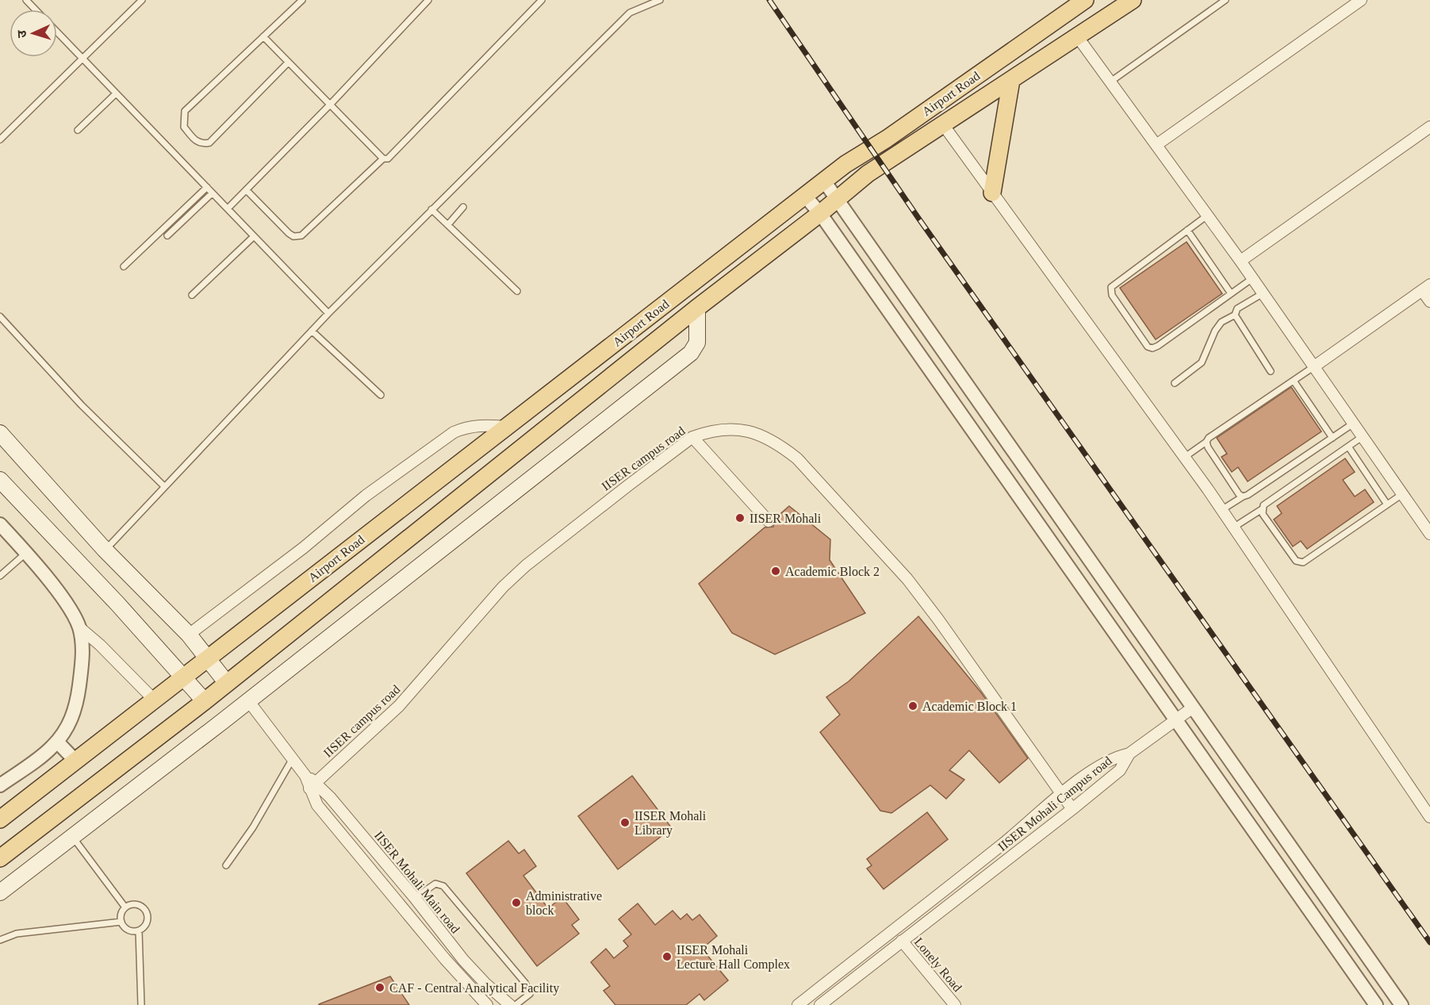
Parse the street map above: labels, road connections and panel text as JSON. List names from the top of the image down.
{
  "streets": {
    "main road": ["Airport Road"],
    "street": [
      "IISER campus road",
      "IISER Mohali Campus road",
      "IISER Mohali Main road",
      "Lonely Road"
    ]
  },
  "crossings": [
    ["IISER campus road", "IISER Mohali Campus road"],
    ["IISER campus road", "IISER Mohali Main road"],
    ["IISER Mohali Campus road", "Lonely Road"]
  ],
  "places": [
    "IISER Mohali",
    "Academic Block 2",
    "Academic Block 1",
    "IISER Mohali Library",
    "Administrative block",
    "IISER Mohali Lecture Hall Complex",
    "CAF - Central Analytical Facility"
  ],
  "north": "left"
}
